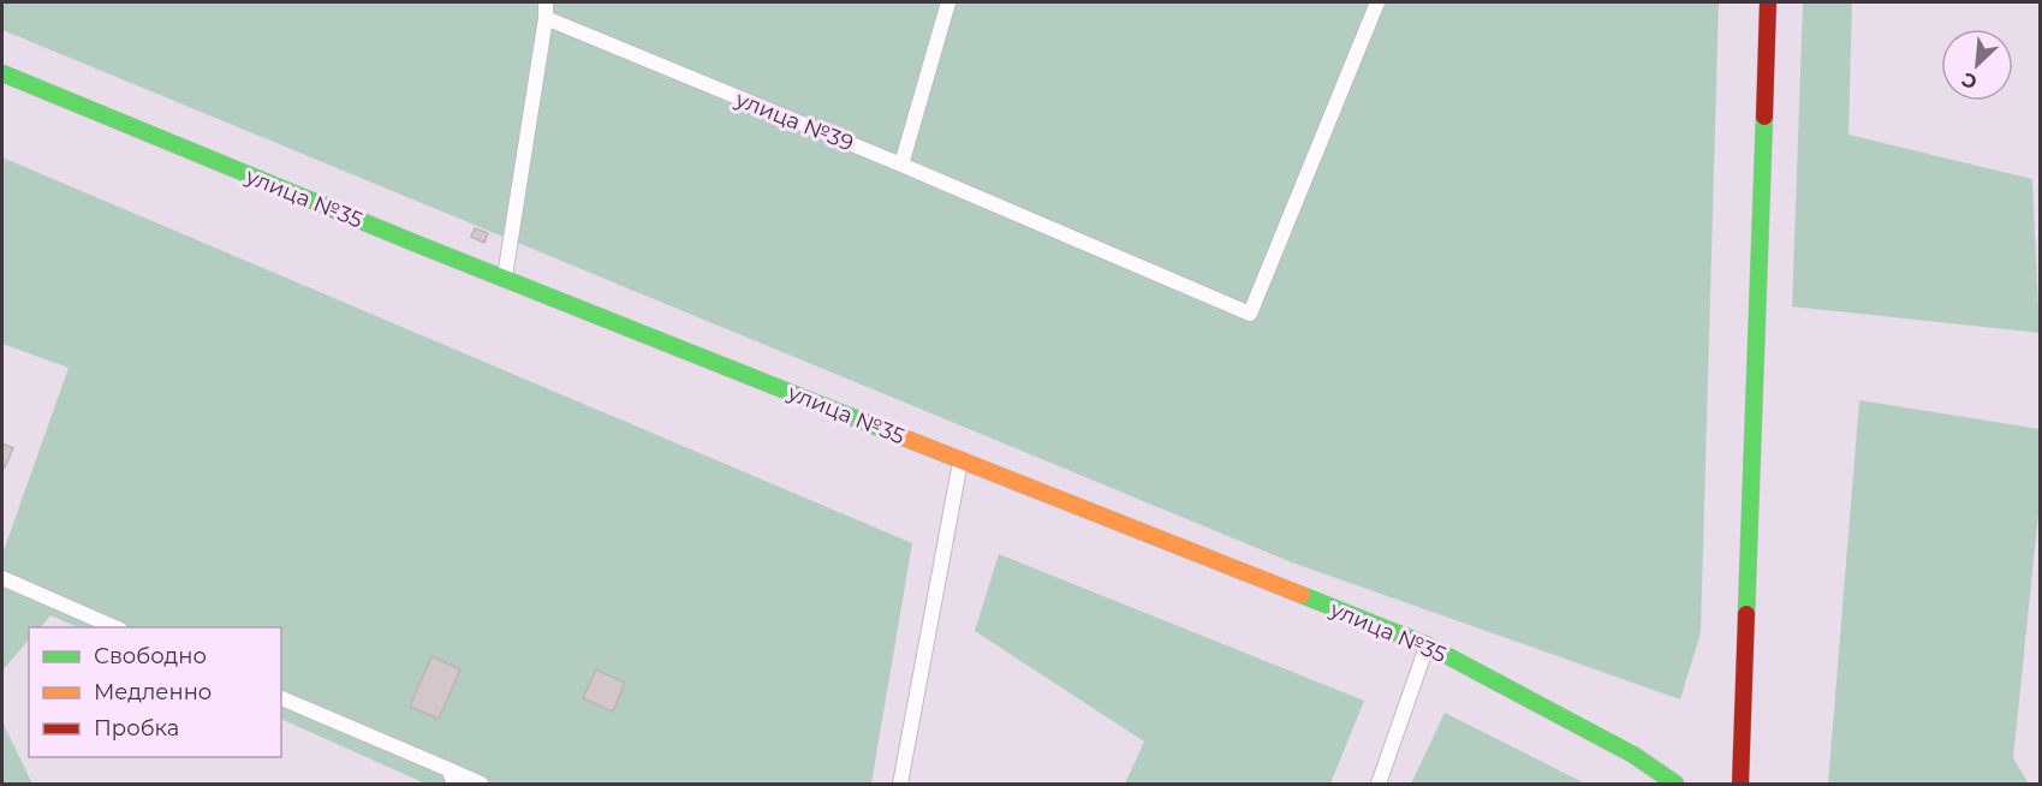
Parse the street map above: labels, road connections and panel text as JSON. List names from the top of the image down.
{
  "streets": {
    "street": ["улица №35"],
    "lane": ["улица №39"]
  },
  "legend": ["Свободно", "Медленно", "Пробка"],
  "north": "bottom left"
}
